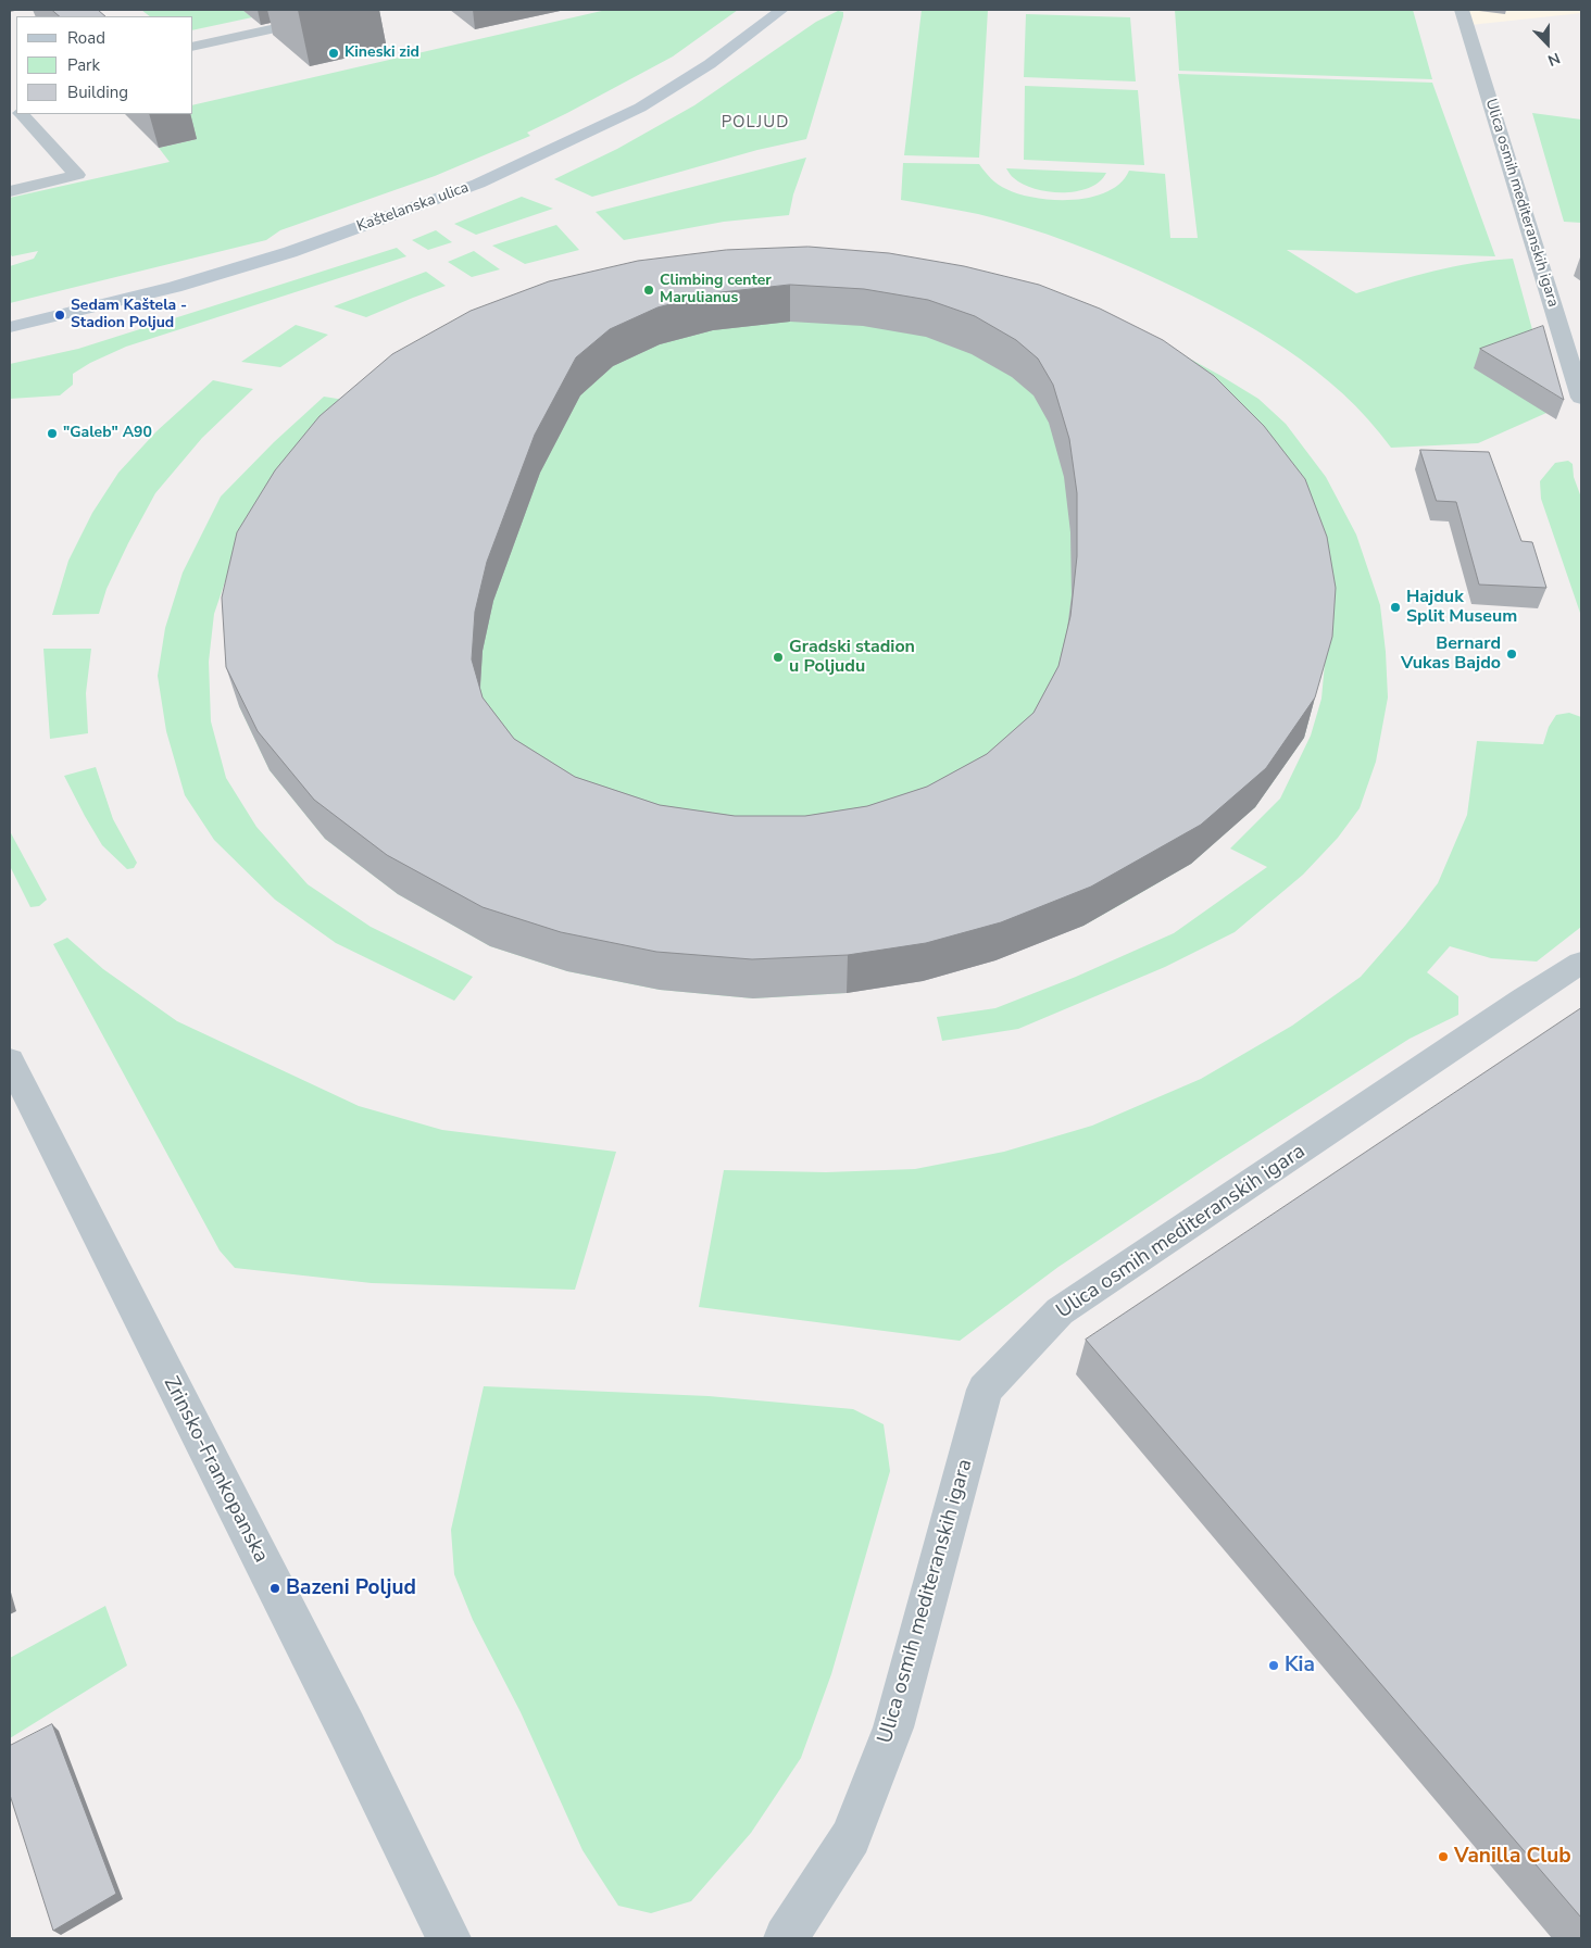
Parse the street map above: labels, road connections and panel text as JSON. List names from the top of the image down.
{
  "streets": {
    "main road": ["Kaštelanska ulica"],
    "street": ["Ulica osmih mediteranskih igara", "Zrinsko-Frankopanska"]
  },
  "districts": ["POLJUD"],
  "places": [
    "Kineski zid",
    "Climbing center Marulianus",
    "Sedam Kaštela - Stadion Poljud",
    "\"Galeb\" A90",
    "Hajduk Split Museum",
    "Bernard Vukas Bajdo",
    "Gradski stadion u Poljudu",
    "Bazeni Poljud",
    "Kia",
    "Vanilla Club"
  ],
  "legend": ["Road", "Park", "Building"],
  "north": "bottom"
}
